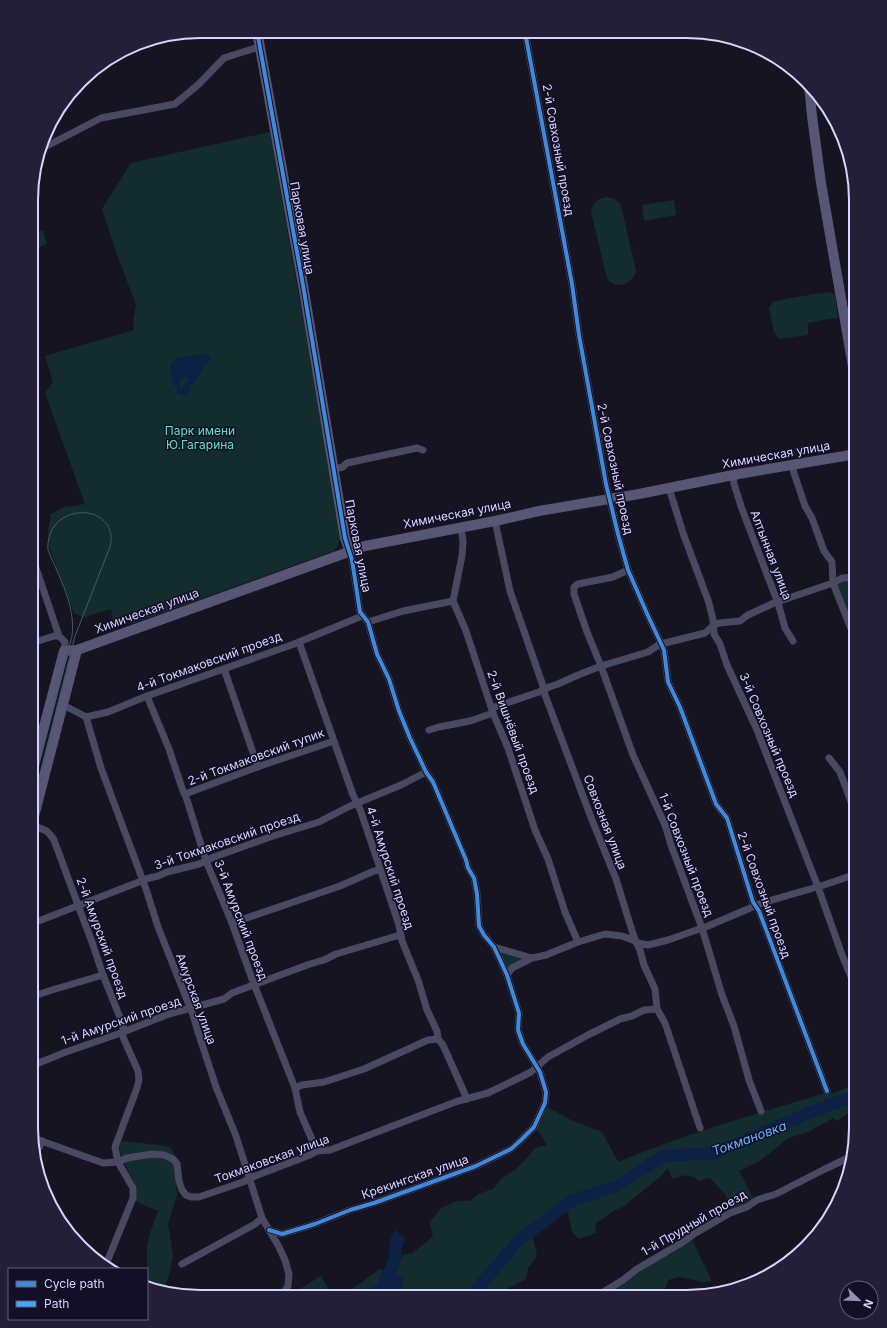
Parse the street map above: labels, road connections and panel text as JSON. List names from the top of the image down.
{
  "streets": {
    "street": [
      "2-й Совхозный проезд",
      "Парковая улица",
      "Химическая улица",
      "Алтынная улица",
      "4-й Токмаковский проезд",
      "2-й Вишнёвый проезд",
      "3-й Совхозный проезд",
      "2-й Токмаковский тупик",
      "Совхозная улица",
      "3-й Токмаковский проезд",
      "1-й Совхозный проезд",
      "4-й Амурский проезд",
      "3-й Амурский проезд",
      "2-й Амурский проезд",
      "Амурская улица",
      "1-й Амурский проезд",
      "Токмаковская улица",
      "Крекингская улица",
      "1-й Прудный проезд"
    ]
  },
  "crossings": [
    ["2-й Совхозный проезд", "Химическая улица"],
    ["2-й Совхозный проезд", "1-й Совхозный проезд"],
    ["Парковая улица", "Химическая улица"],
    ["Парковая улица", "4-й Токмаковский проезд"],
    ["Химическая улица", "Алтынная улица"],
    ["Химическая улица", "3-й Совхозный проезд"],
    ["Химическая улица", "Совхозная улица"],
    ["4-й Токмаковский проезд", "4-й Амурский проезд"],
    ["4-й Токмаковский проезд", "3-й Амурский проезд"],
    ["4-й Токмаковский проезд", "Амурская улица"],
    ["2-й Токмаковский тупик", "4-й Амурский проезд"],
    ["2-й Токмаковский тупик", "3-й Амурский проезд"],
    ["Совхозная улица", "Токмаковская улица"],
    ["3-й Токмаковский проезд", "4-й Амурский проезд"],
    ["3-й Токмаковский проезд", "3-й Амурский проезд"],
    ["3-й Токмаковский проезд", "2-й Амурский проезд"],
    ["3-й Токмаковский проезд", "Амурская улица"],
    ["4-й Амурский проезд", "1-й Амурский проезд"],
    ["4-й Амурский проезд", "Токмаковская улица"],
    ["3-й Амурский проезд", "1-й Амурский проезд"],
    ["3-й Амурский проезд", "Токмаковская улица"],
    ["2-й Амурский проезд", "1-й Амурский проезд"],
    ["2-й Амурский проезд", "Токмаковская улица"],
    ["Амурская улица", "1-й Амурский проезд"],
    ["Амурская улица", "Токмаковская улица"],
    ["Амурская улица", "Крекингская улица"],
    ["Токмаковская улица", "Крекингская улица"]
  ],
  "water": ["Токмановка"],
  "parks": ["Парк имени Ю.Гагарина"],
  "legend": ["Cycle path", "Path"],
  "north": "bottom right"
}
